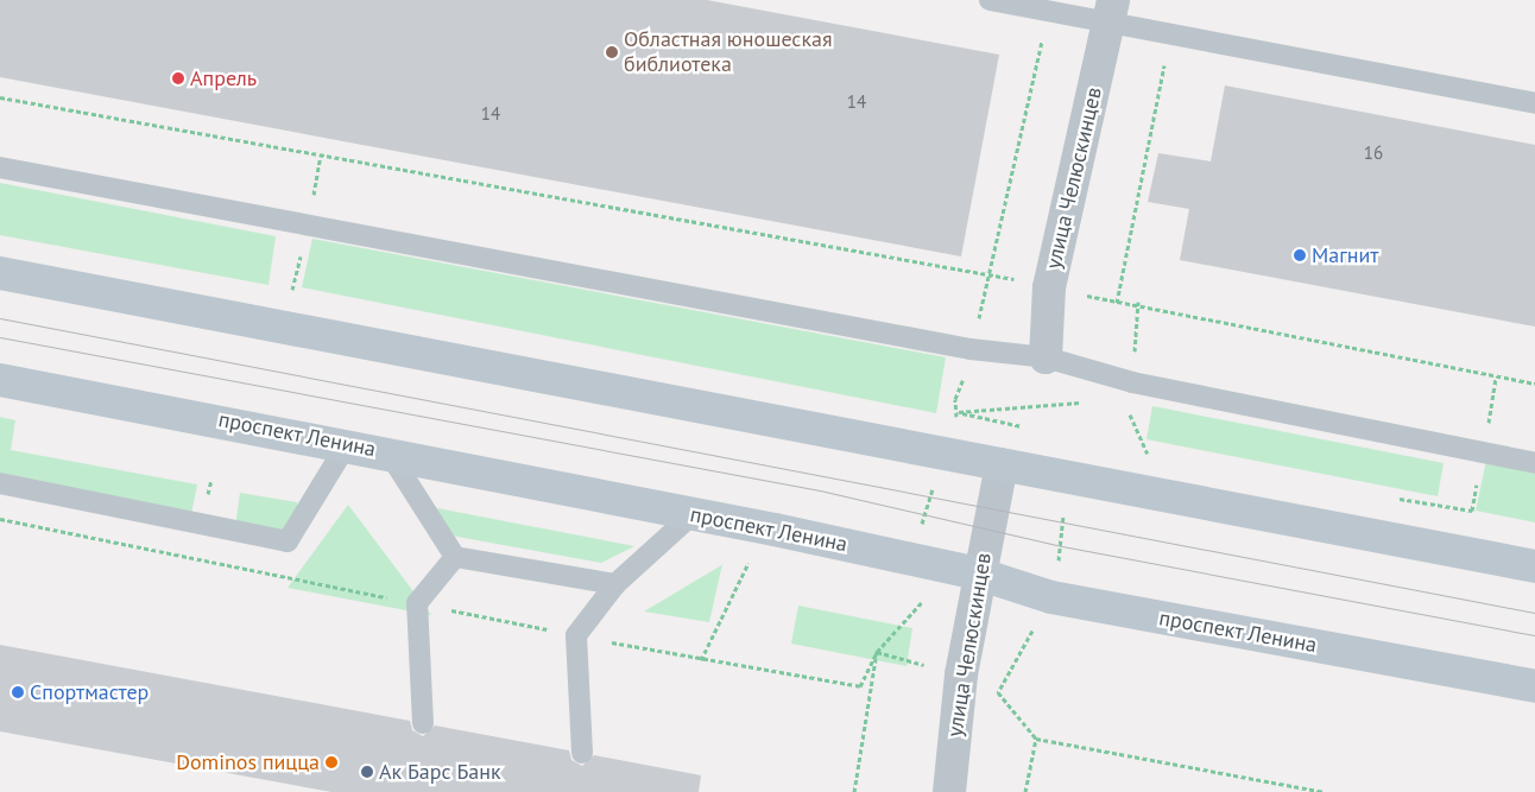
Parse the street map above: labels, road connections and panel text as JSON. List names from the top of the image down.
{
  "streets": {
    "main road": ["проспект Ленина"],
    "street": ["улица Челюскинцев"]
  },
  "crossings": [
    ["улица Челюскинцев", "проспект Ленина"]
  ],
  "places": [
    "Областная юношеская библиотека",
    "Апрель",
    "Магнит",
    "Спортмастер",
    "Dominos пицца",
    "Ак Барс Банк"
  ],
  "house_numbers": ["14", "14", "16"]
}
